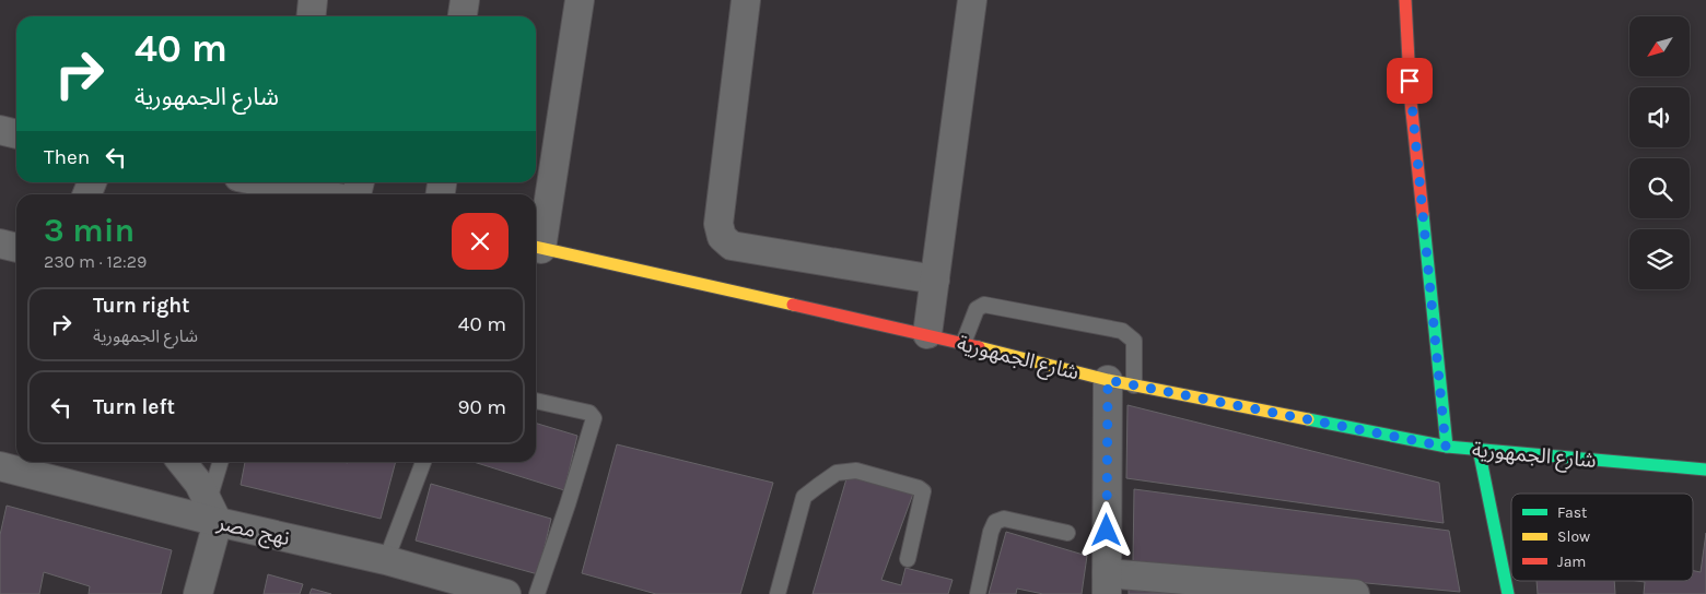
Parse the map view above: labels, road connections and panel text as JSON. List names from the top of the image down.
{
  "streets": {
    "street": ["شارع الجمهورية", "نهج مصر"]
  },
  "legend": ["Fast", "Slow", "Jam"],
  "north": "bottom left",
  "page": {
    "turn": ["40 m", "شارع الجمهورية"],
    "then": "Then",
    "heading": ["3 min", "230 m · 12:29"],
    "list": [
      {
        "name": "Turn right",
        "note": "شارع الجمهورية",
        "value": "40 m"
      },
      {
        "name": "Turn left",
        "value": "90 m"
      }
    ]
  }
}
